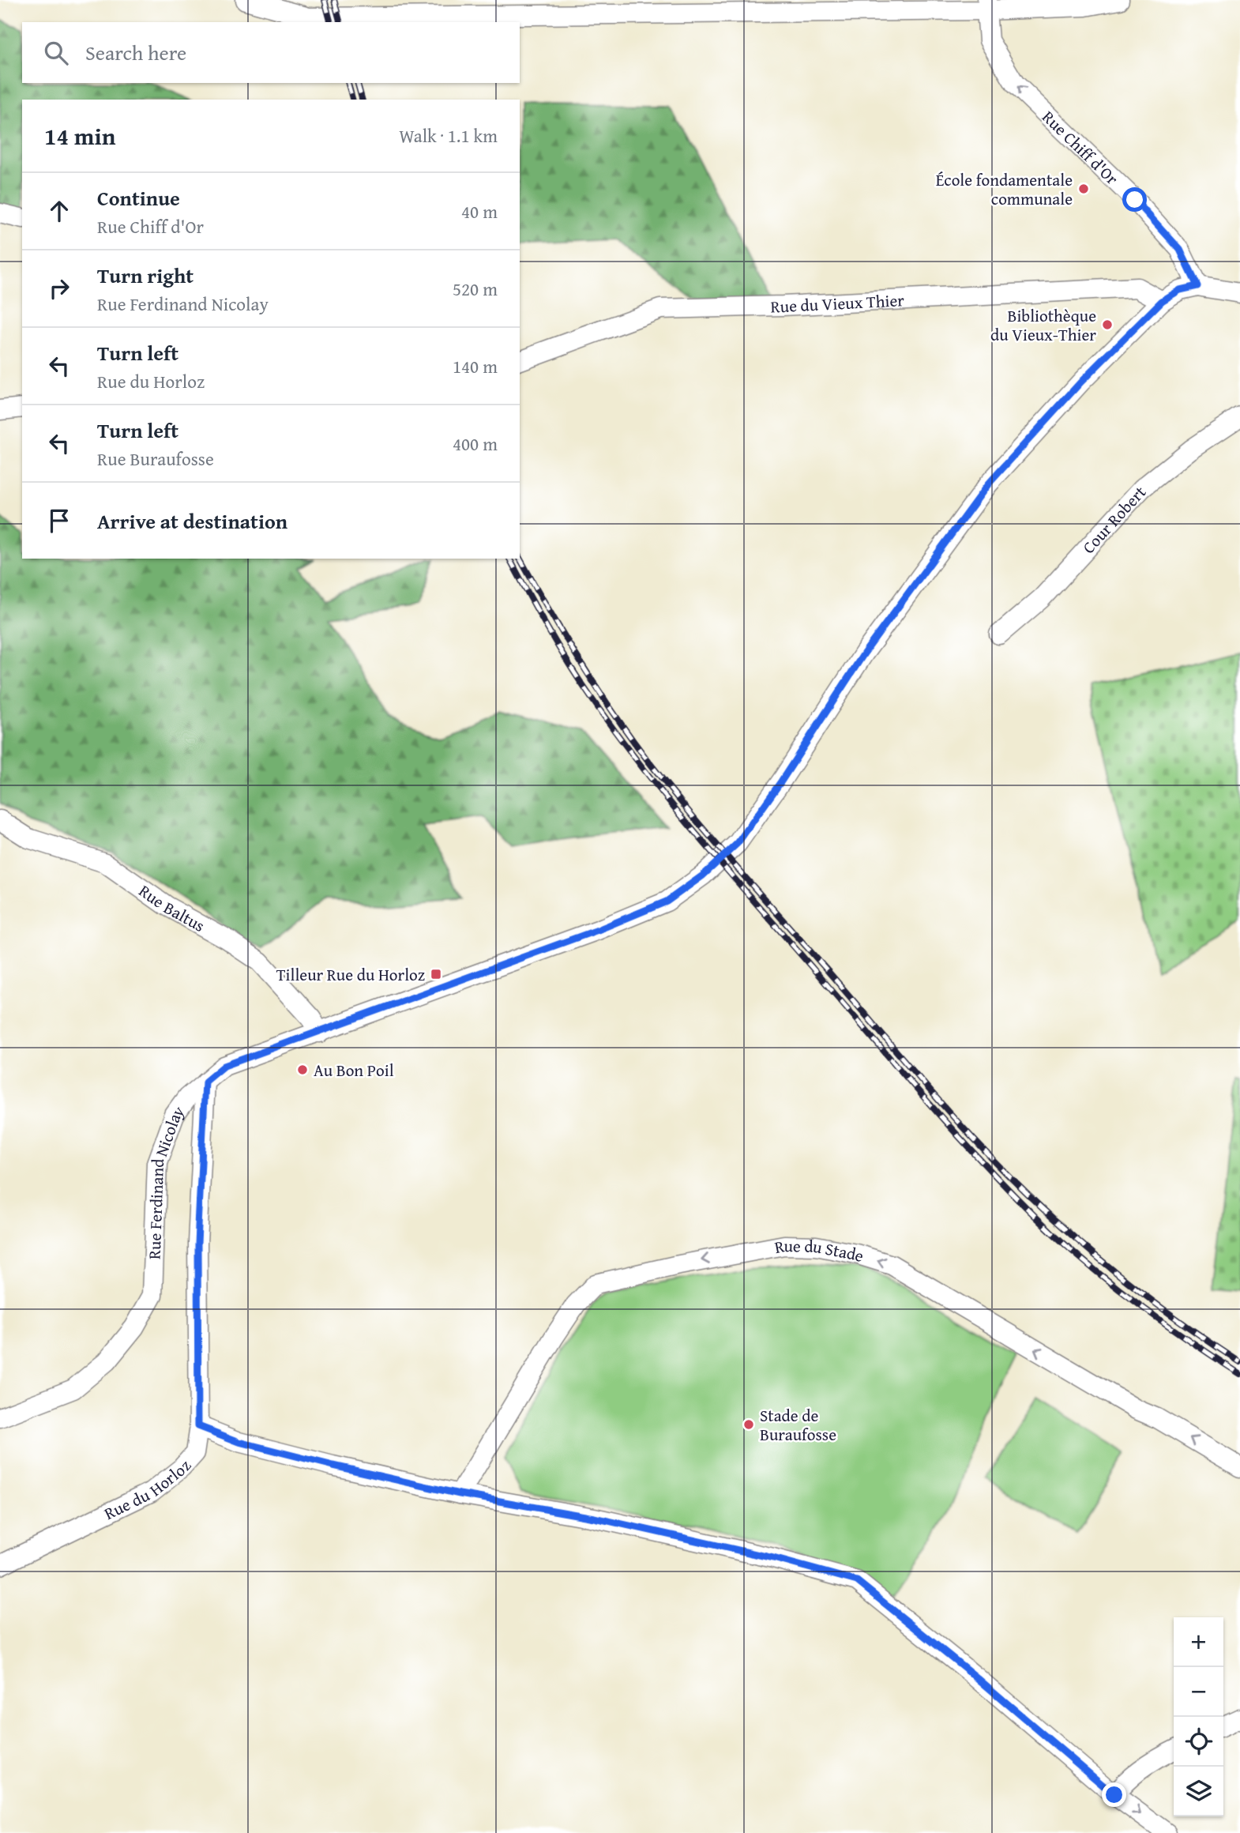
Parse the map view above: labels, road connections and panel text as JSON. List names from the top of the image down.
{
  "streets": {
    "street": [
      "Rue Chiff d'Or",
      "Rue du Vieux Thier",
      "Cour Robert",
      "Rue Baltus",
      "Rue Ferdinand Nicolay",
      "Rue du Stade",
      "Rue du Horloz"
    ]
  },
  "crossings": [
    ["Rue Chiff d'Or", "Rue Ferdinand Nicolay"],
    ["Rue du Vieux Thier", "Rue Ferdinand Nicolay"],
    ["Rue Baltus", "Rue Ferdinand Nicolay"],
    ["Rue Ferdinand Nicolay", "Rue du Horloz"]
  ],
  "one_way": ["Rue Chiff d'Or", "Rue du Stade"],
  "places": {
    "other": [
      "École fondamentale communale",
      "Bibliothèque du Vieux-Thier",
      "Au Bon Poil",
      "Stade de Buraufosse"
    ],
    "transit": ["Tilleur Rue du Horloz"]
  },
  "page": {
    "search": "Search here",
    "heading": ["14 min", "Walk · 1.1 km"],
    "list": [
      ["Continue", "Rue Chiff d'Or", "40 m"],
      ["Turn right", "Rue Ferdinand Nicolay", "520 m"],
      ["Turn left", "Rue du Horloz", "140 m"],
      ["Turn left", "Rue Buraufosse", "400 m"],
      "Arrive at destination"
    ],
    "map_buttons": ["+", "−"]
  }
}
